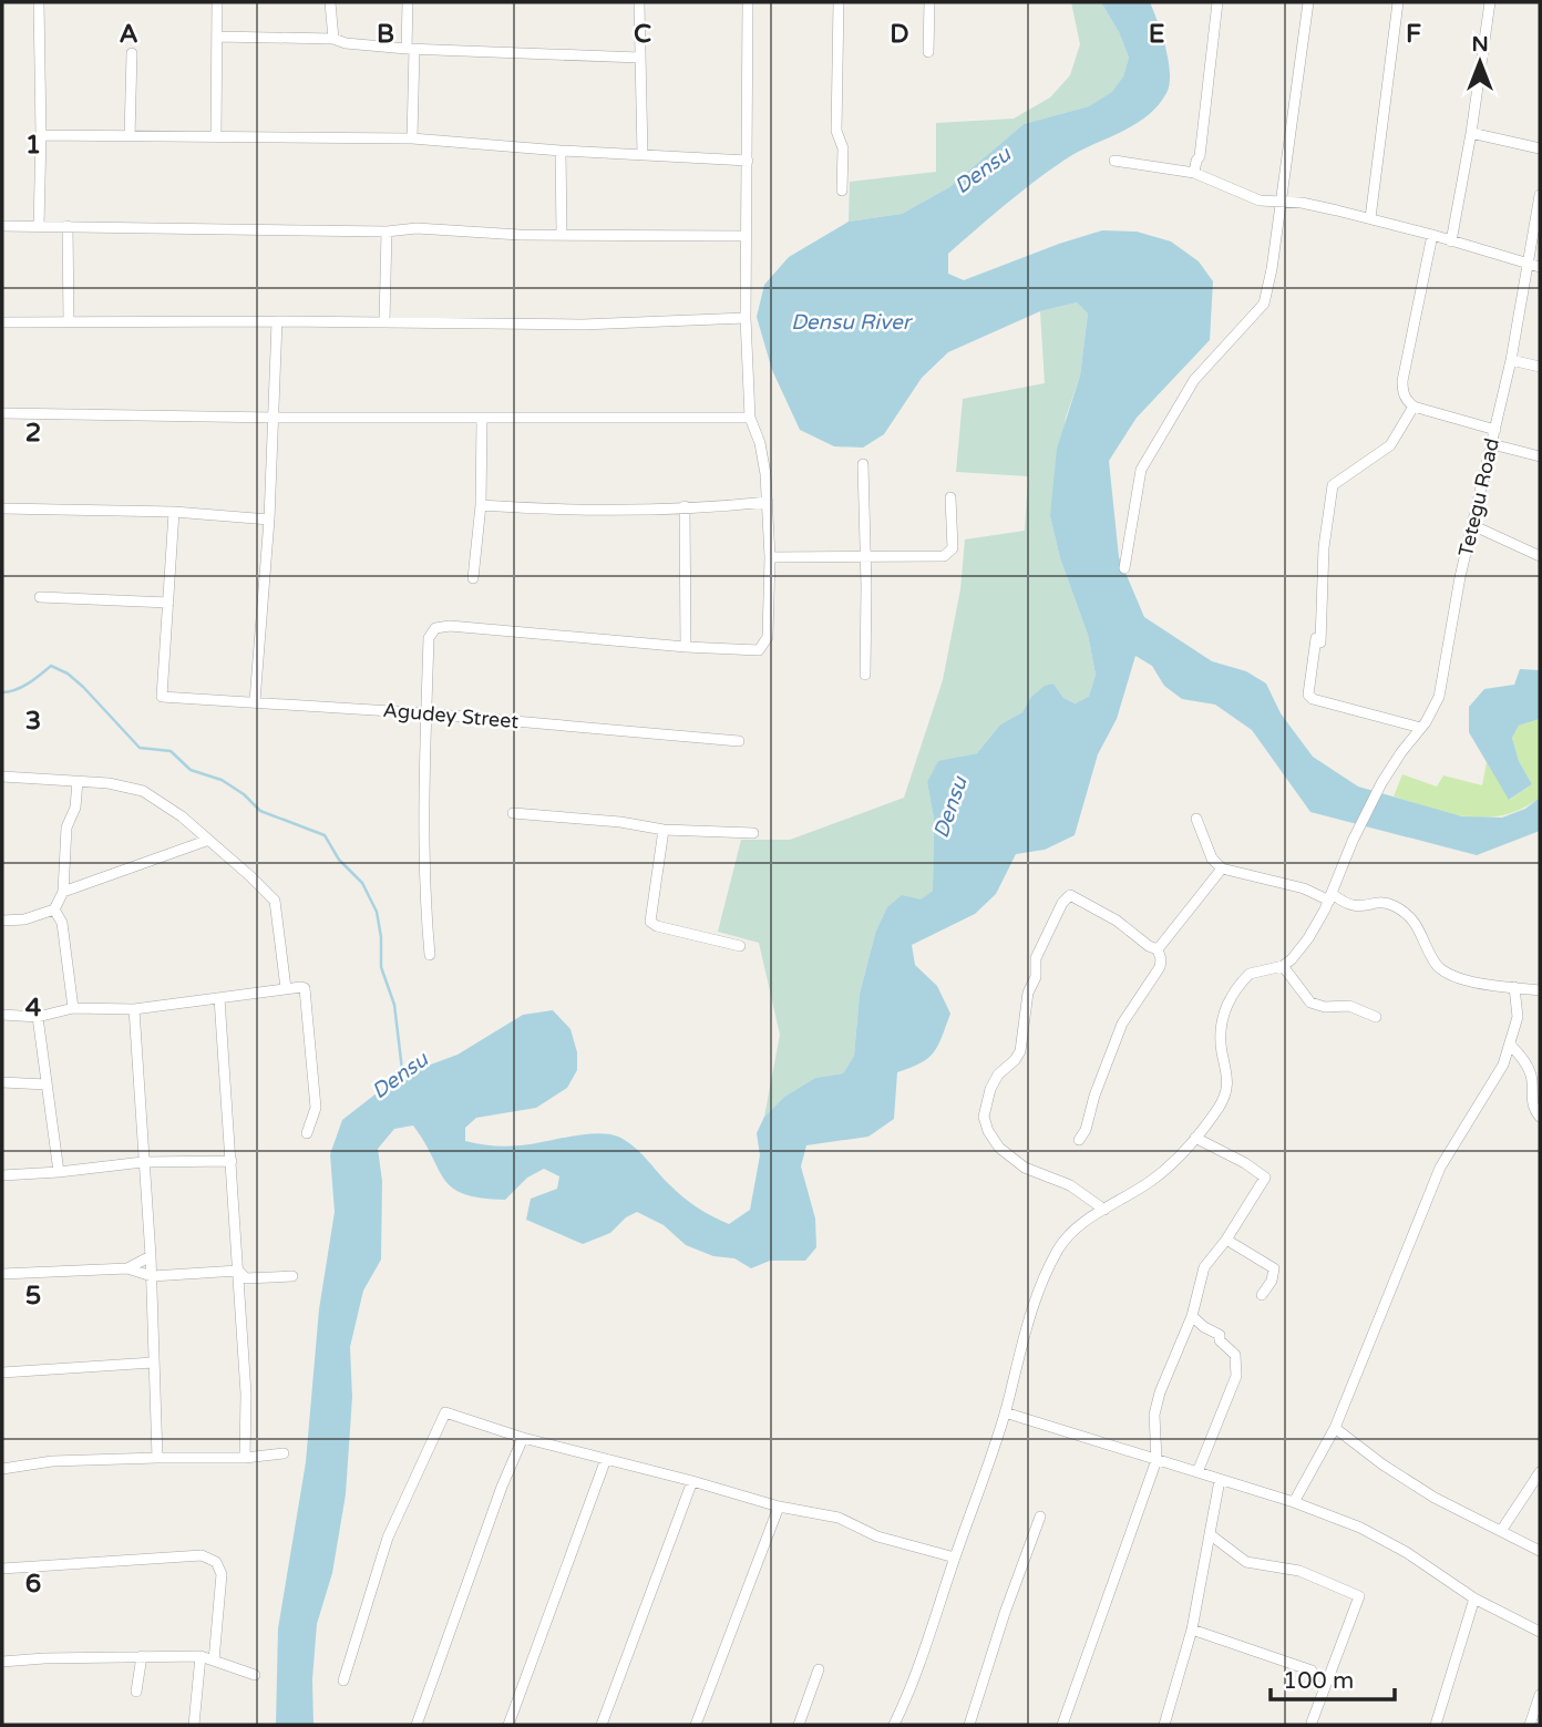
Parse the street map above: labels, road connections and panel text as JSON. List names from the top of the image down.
{
  "streets": {
    "street": ["Tetegu Road", "Agudey Street"]
  },
  "water": ["Densu", "Densu River"],
  "scale_bar": "100 m",
  "north": "top",
  "grid": {
    "columns": [
      "A",
      "B",
      "C",
      "D",
      "E",
      "F"
    ],
    "rows": [
      "1",
      "2",
      "3",
      "4",
      "5",
      "6"
    ]
  }
}
